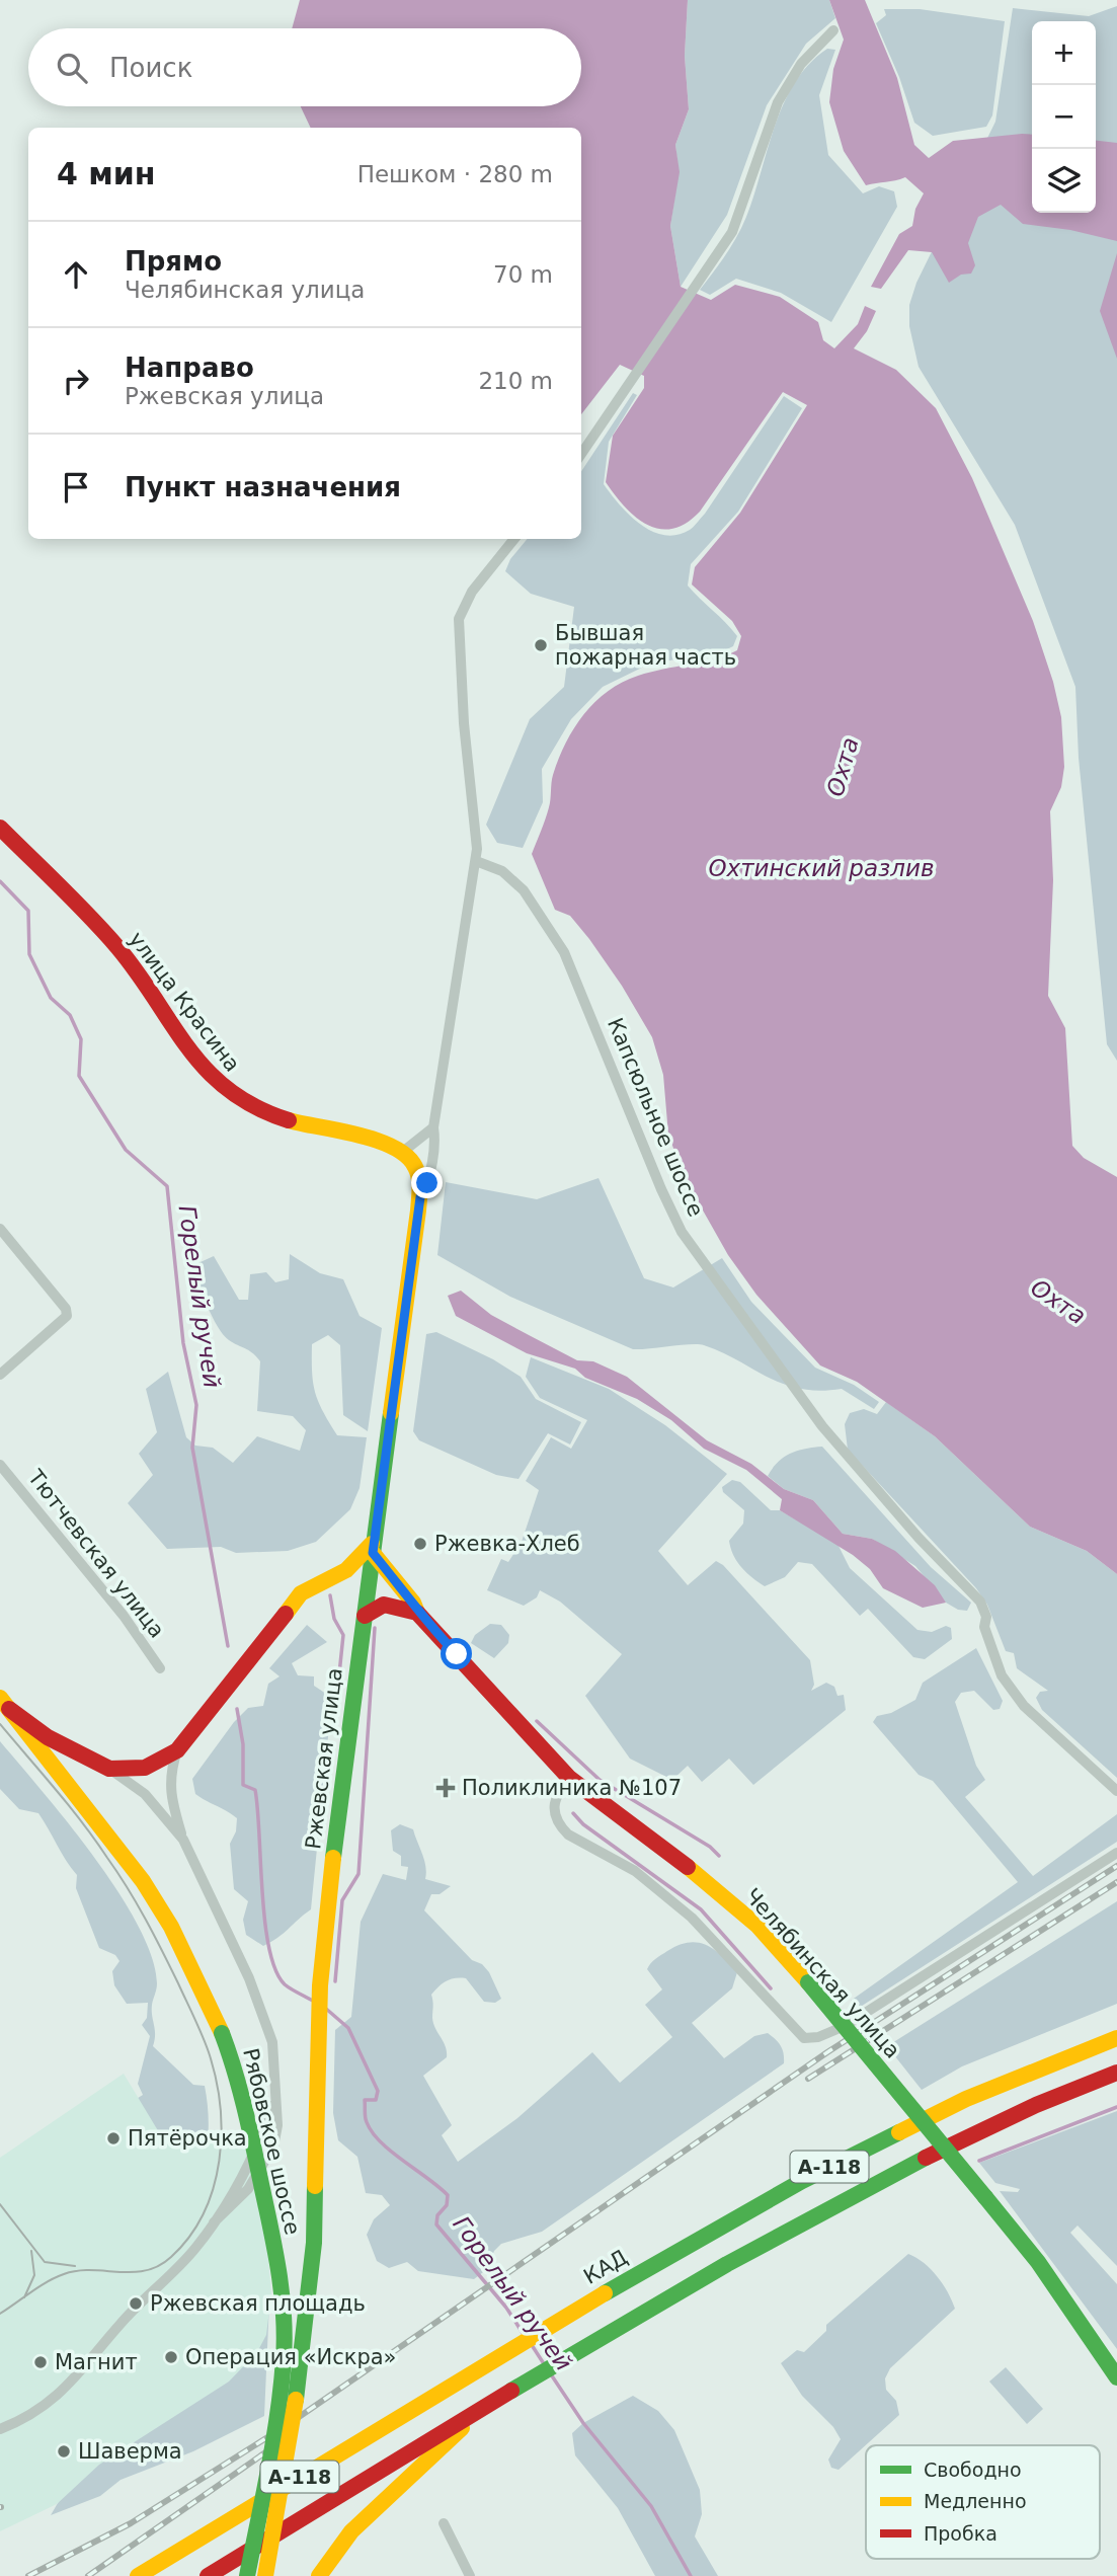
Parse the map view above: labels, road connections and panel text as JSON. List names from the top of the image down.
{
  "streets": {
    "main road": [
      "улица Красина",
      "Ржевская улица",
      "Челябинская улица",
      "Рябовское шоссе",
      "А-118",
      "КАД"
    ],
    "street": ["Капсюльное шоссе", "Тютчевская улица"]
  },
  "crossings": [
    ["Капсюльное шоссе", "Ржевская улица"],
    ["Ржевская улица", "Челябинская улица"]
  ],
  "water": ["Охта", "Охтинский разлив", "Горелый ручей"],
  "places": {
    "other": [
      "Бывшая пожарная часть",
      "Ржевка-Хлеб",
      "Пятёрочка",
      "Ржевская площадь",
      "Операция «Искра»",
      "Магнит",
      "Шаверма"
    ],
    "health": ["Поликлиника №107"]
  },
  "legend": ["Свободно", "Медленно", "Пробка"],
  "page": {
    "map_buttons": ["+", "−"],
    "search": "Поиск",
    "heading": ["4 мин", "Пешком · 280 m"],
    "list": [
      ["Прямо", "Челябинская улица", "70 m"],
      ["Направо", "Ржевская улица", "210 m"],
      "Пункт назначения"
    ]
  }
}
